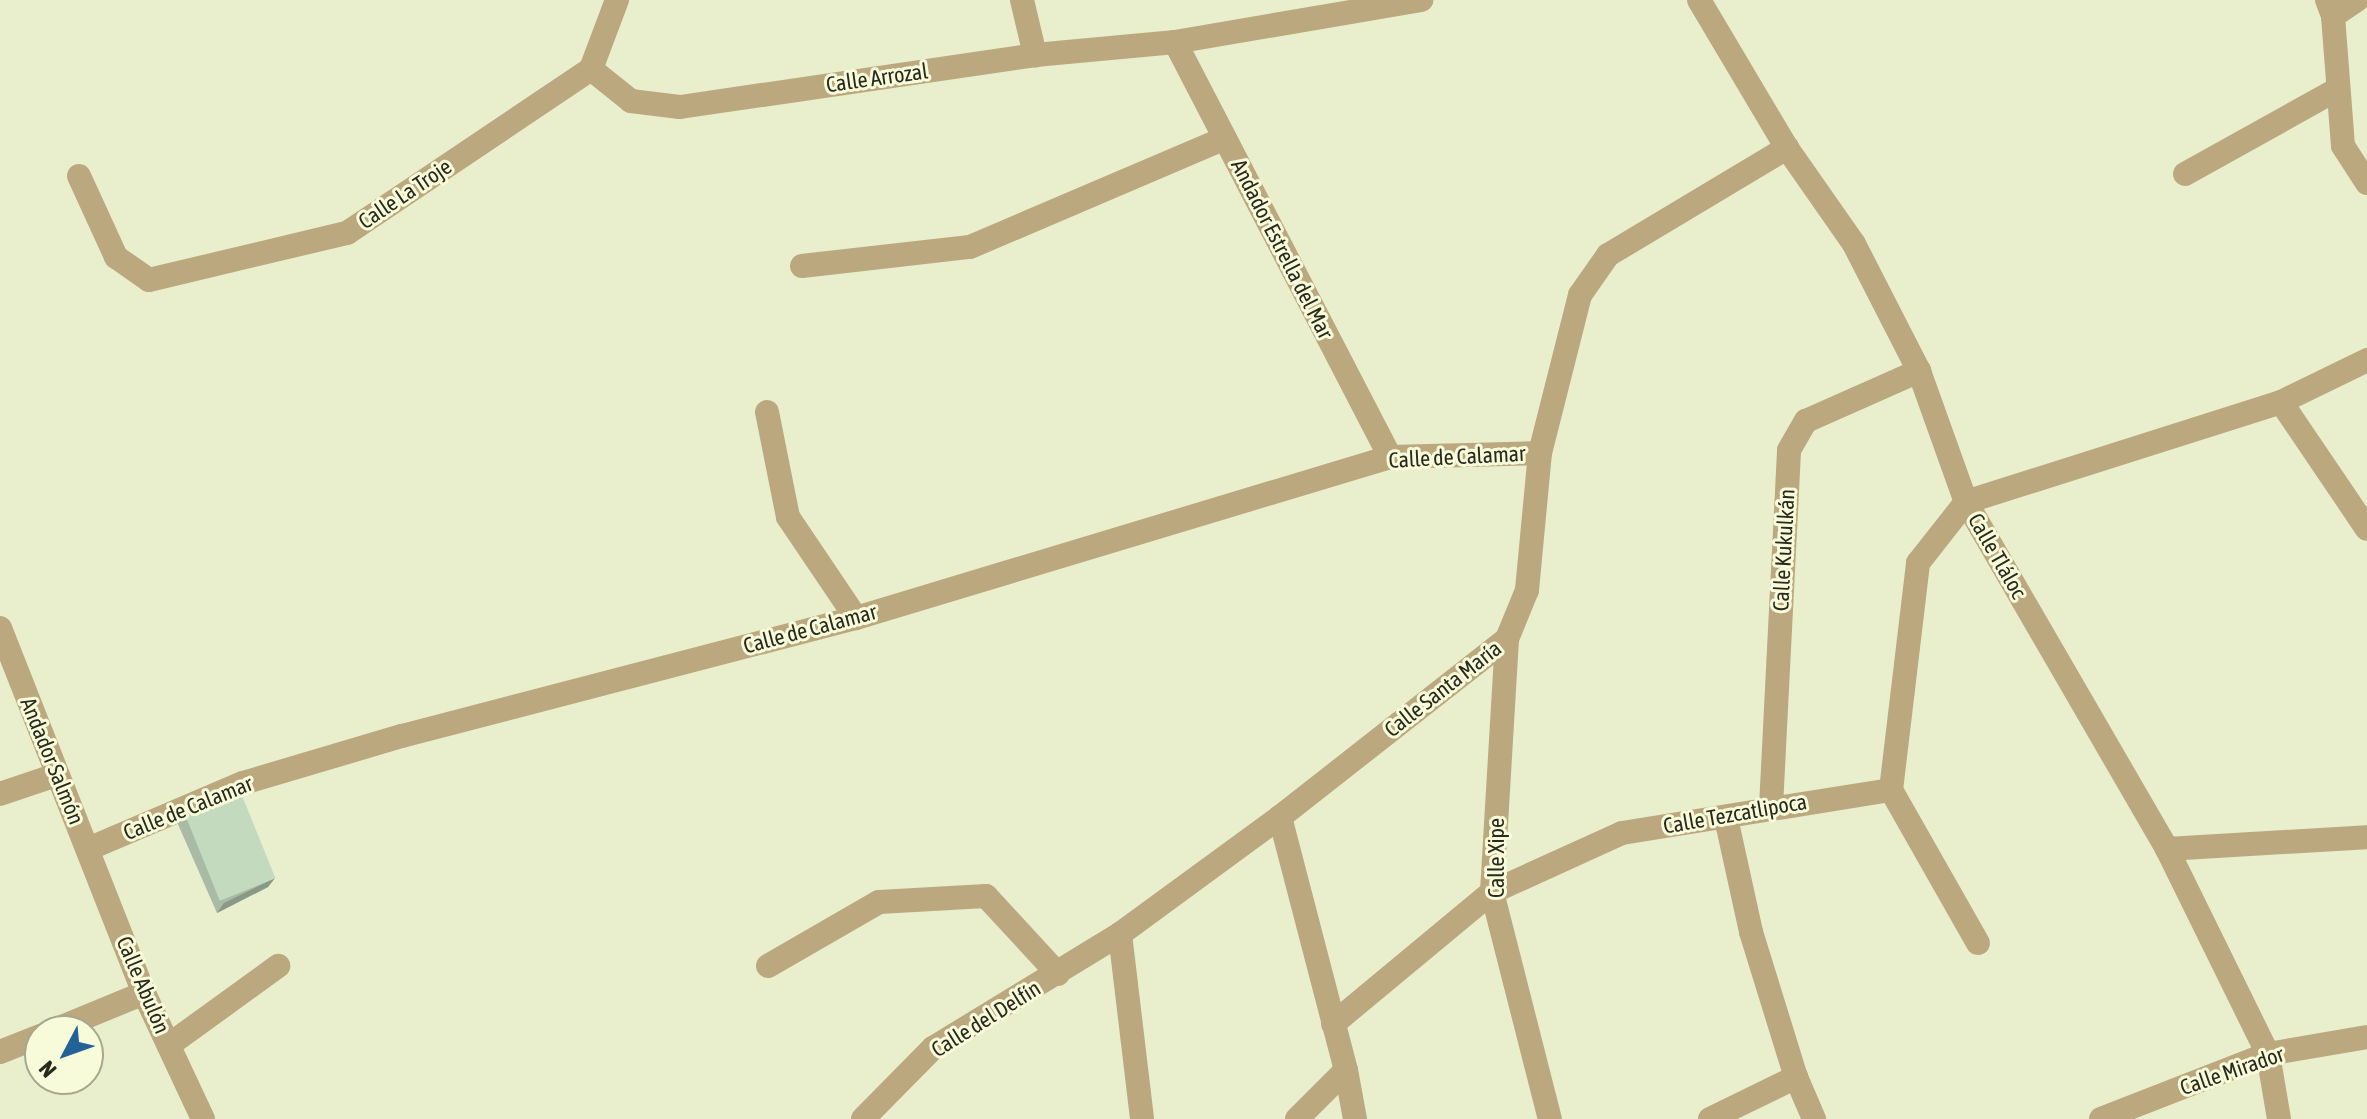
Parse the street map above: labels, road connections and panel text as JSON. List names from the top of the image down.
{
  "streets": {
    "street": [
      "Calle Arrozal",
      "Calle La Troje",
      "Andador Estrella del Mar",
      "Calle de Calamar",
      "Calle Kukulkán",
      "Calle Tláloc",
      "Calle Santa María",
      "Andador Salmón",
      "Calle Tezcatlipoca",
      "Calle Xipe",
      "Calle Abulón",
      "Calle del Delfín",
      "Calle Mirador"
    ]
  },
  "crossings": [
    ["Calle Arrozal", "Calle La Troje"],
    ["Calle Arrozal", "Andador Estrella del Mar"],
    ["Andador Estrella del Mar", "Calle de Calamar"],
    ["Calle de Calamar", "Calle Santa María"],
    ["Calle de Calamar", "Andador Salmón"],
    ["Calle de Calamar", "Calle Abulón"],
    ["Calle Kukulkán", "Calle Tláloc"],
    ["Calle Kukulkán", "Calle Tezcatlipoca"],
    ["Calle Tláloc", "Calle Santa María"],
    ["Calle Tláloc", "Calle Mirador"],
    ["Calle Santa María", "Calle Xipe"],
    ["Calle Santa María", "Calle del Delfín"],
    ["Andador Salmón", "Calle Abulón"],
    ["Calle Tezcatlipoca", "Calle Xipe"]
  ],
  "north": "bottom left"
}
